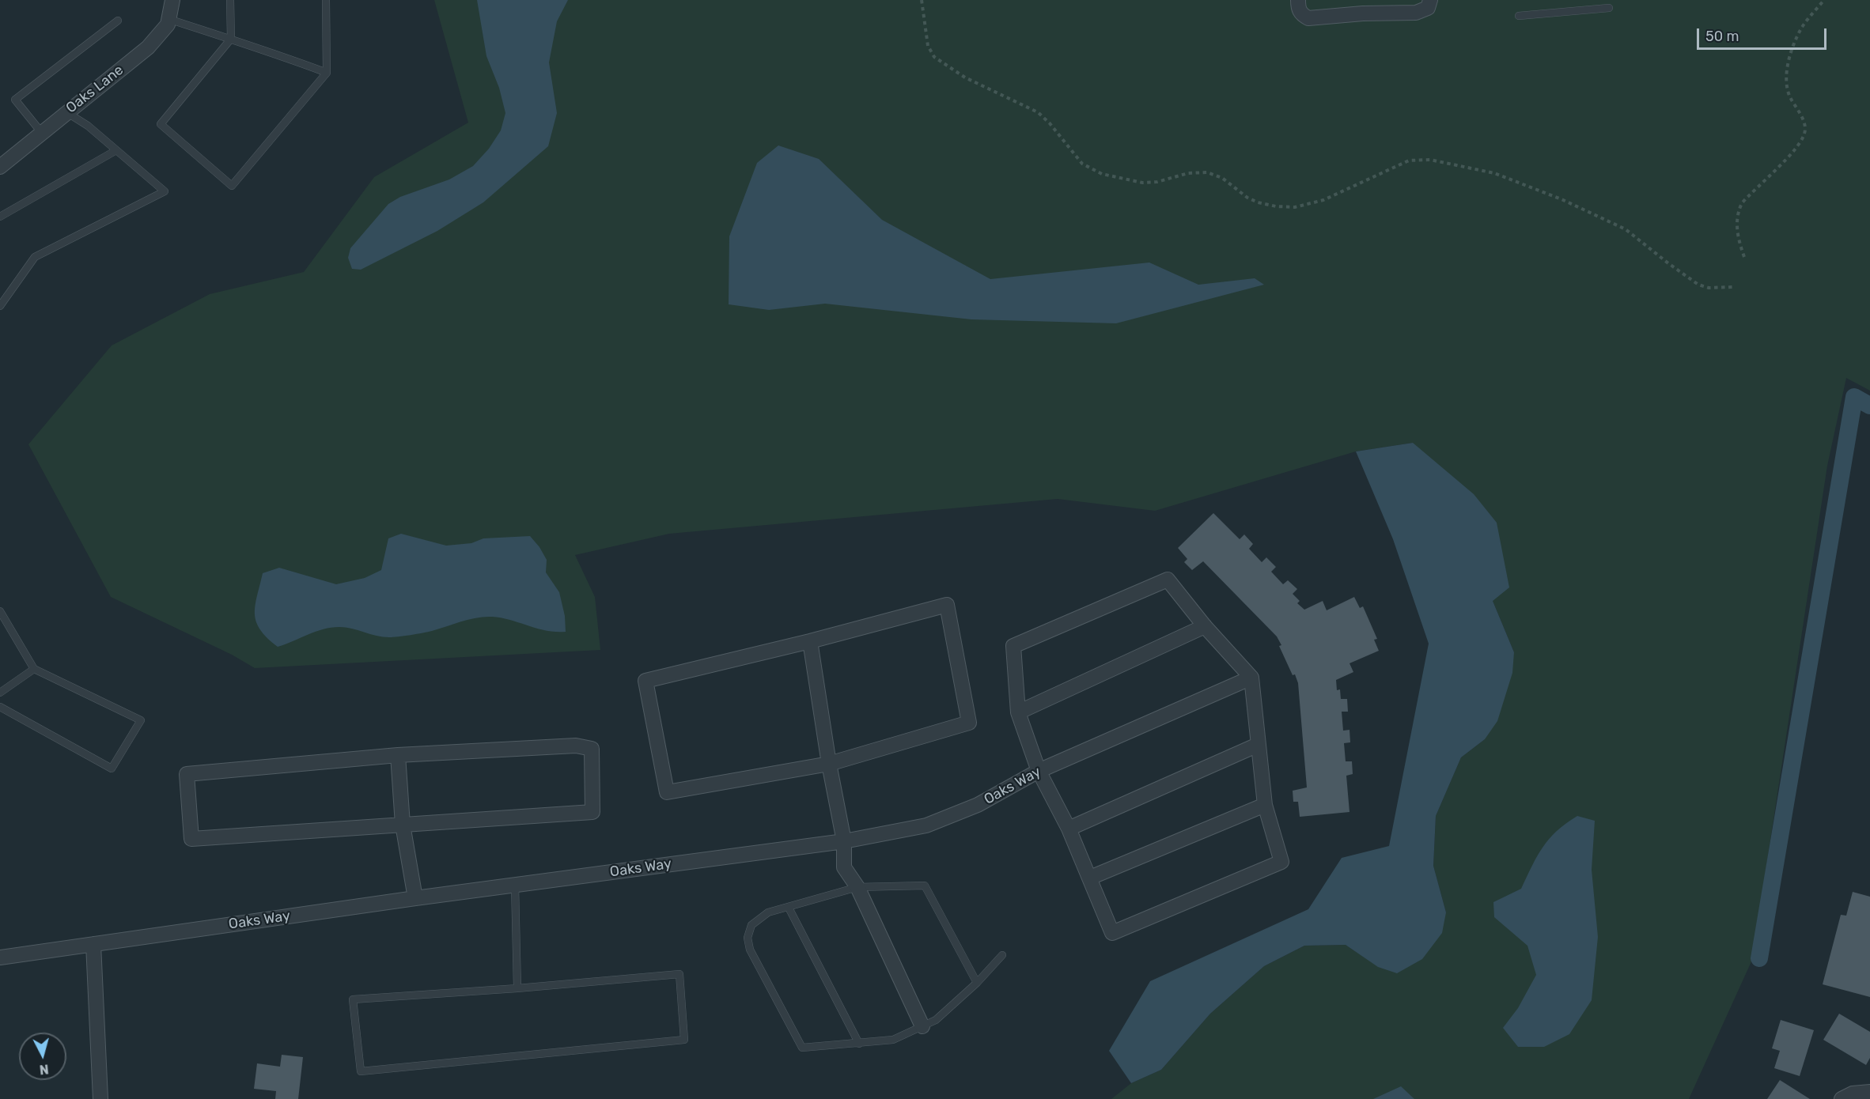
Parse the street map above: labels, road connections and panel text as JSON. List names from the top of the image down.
{
  "streets": {
    "street": ["Oaks Lane", "Oaks Way"]
  },
  "scale_bar": "50 m",
  "north": "bottom"
}
